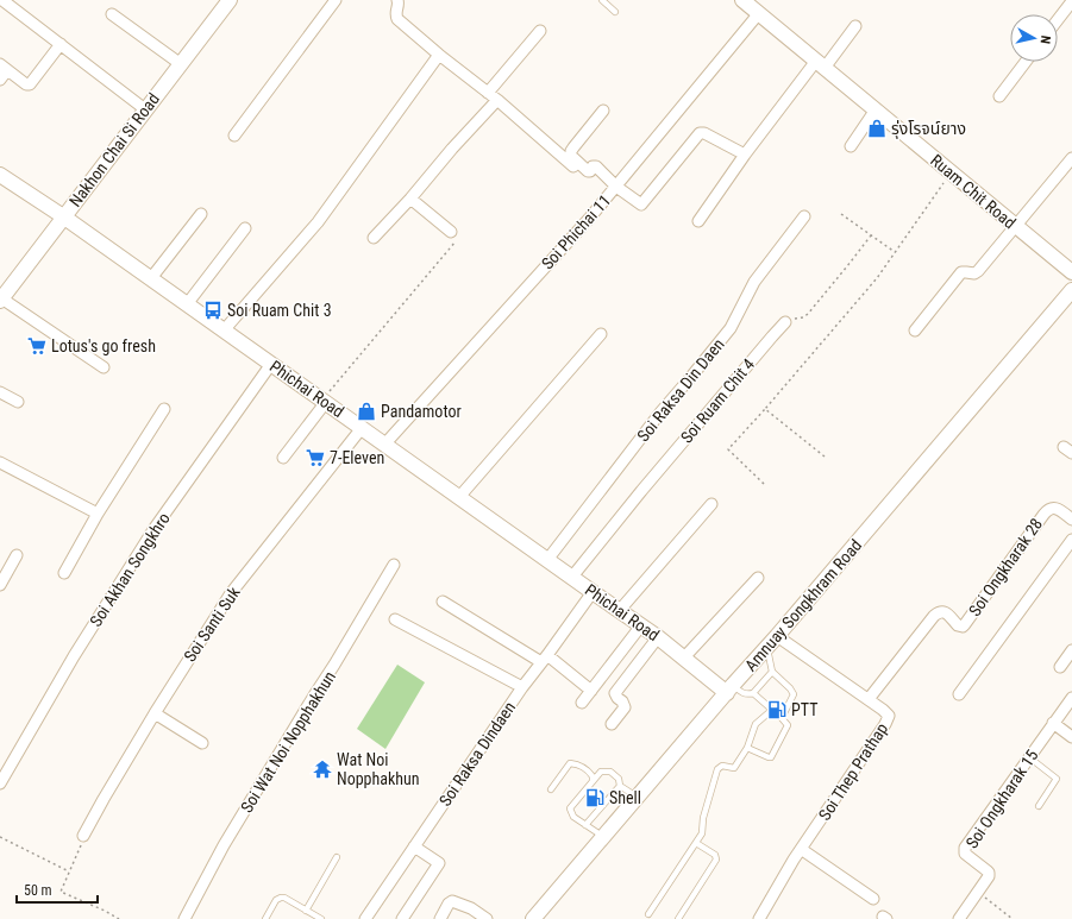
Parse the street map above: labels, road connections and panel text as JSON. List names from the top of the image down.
{
  "streets": {
    "street": [
      "Nakhon Chai Si Road",
      "Ruam Chit Road",
      "Soi Phichai 11",
      "Phichai Road",
      "Soi Raksa Din Daen",
      "Soi Ruam Chit 4",
      "Soi Ongkharak 28",
      "Soi Akhan Songkhro",
      "Amnuay Songkhram Road",
      "Soi Santi Suk",
      "Soi Wat Noi Nopphakhun",
      "Soi Raksa Dindaen",
      "Soi Thep Prathap",
      "Soi Ongkharak 15"
    ]
  },
  "crossings": [
    ["Nakhon Chai Si Road", "Phichai Road"],
    ["Ruam Chit Road", "Soi Phichai 11"],
    ["Soi Phichai 11", "Phichai Road"],
    ["Phichai Road", "Soi Raksa Din Daen"],
    ["Phichai Road", "Soi Ruam Chit 4"],
    ["Phichai Road", "Soi Akhan Songkhro"],
    ["Phichai Road", "Amnuay Songkhram Road"],
    ["Phichai Road", "Soi Santi Suk"],
    ["Phichai Road", "Soi Raksa Dindaen"],
    ["Soi Ongkharak 28", "Soi Thep Prathap"],
    ["Amnuay Songkhram Road", "Soi Thep Prathap"]
  ],
  "places": {
    "shop": ["รุ่งโรจน์ยาง", "Pandamotor"],
    "bus stop": ["Soi Ruam Chit 3"],
    "supermarket": ["Lotus's go fresh", "7-Eleven"],
    "fuel station": ["PTT", "Shell"],
    "temple": ["Wat Noi Nopphakhun"]
  },
  "scale_bar": "50 m",
  "north": "right"
}
